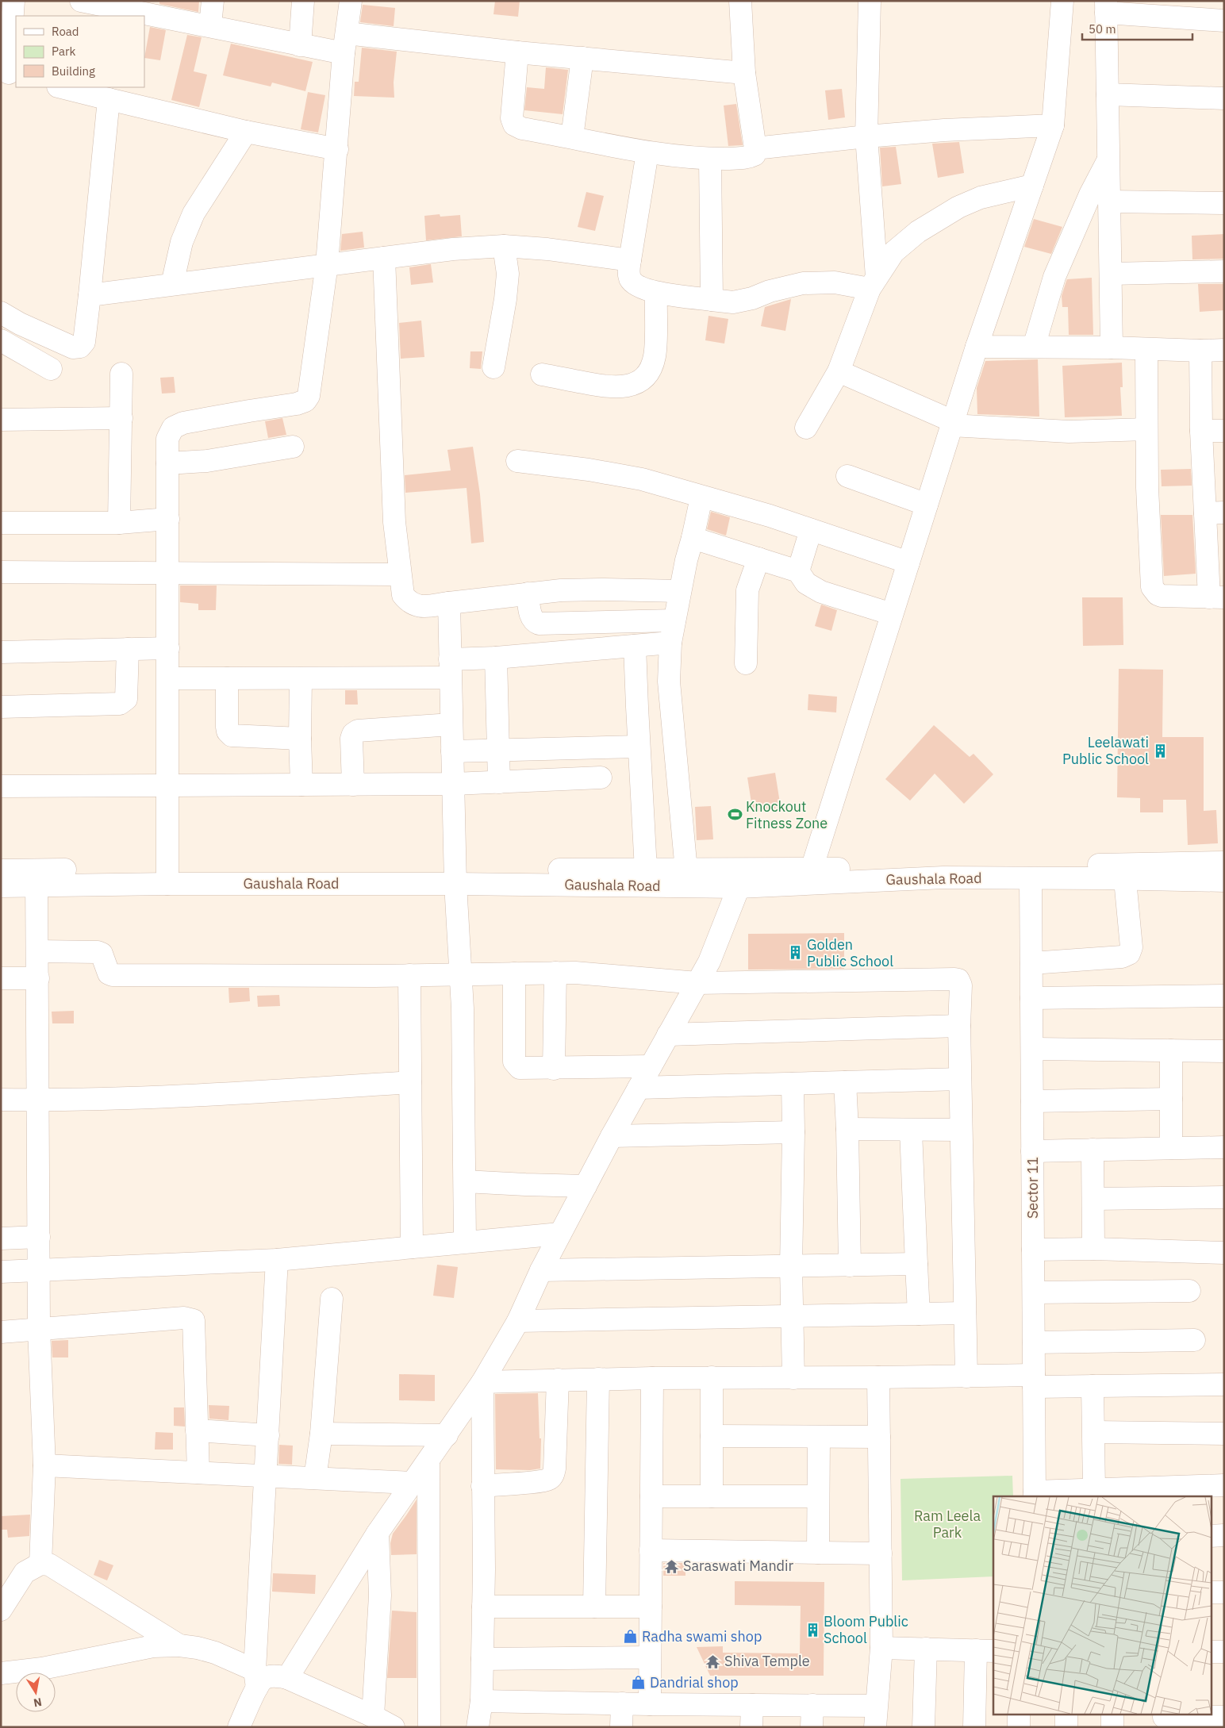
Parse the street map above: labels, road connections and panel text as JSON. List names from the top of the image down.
{
  "streets": {
    "street": ["Gaushala Road", "Sector 11"]
  },
  "crossings": [
    ["Gaushala Road", "Sector 11"]
  ],
  "parks": ["Ram Leela Park"],
  "places": {
    "building": ["Leelawati Public School", "Golden Public School", "Bloom Public School"],
    "sports": ["Knockout Fitness Zone"],
    "temple": ["Saraswati Mandir", "Shiva Temple"],
    "shop": ["Radha swami shop", "Dandrial shop"]
  },
  "legend": ["Road", "Park", "Building"],
  "scale_bar": "50 m",
  "north": "bottom"
}
